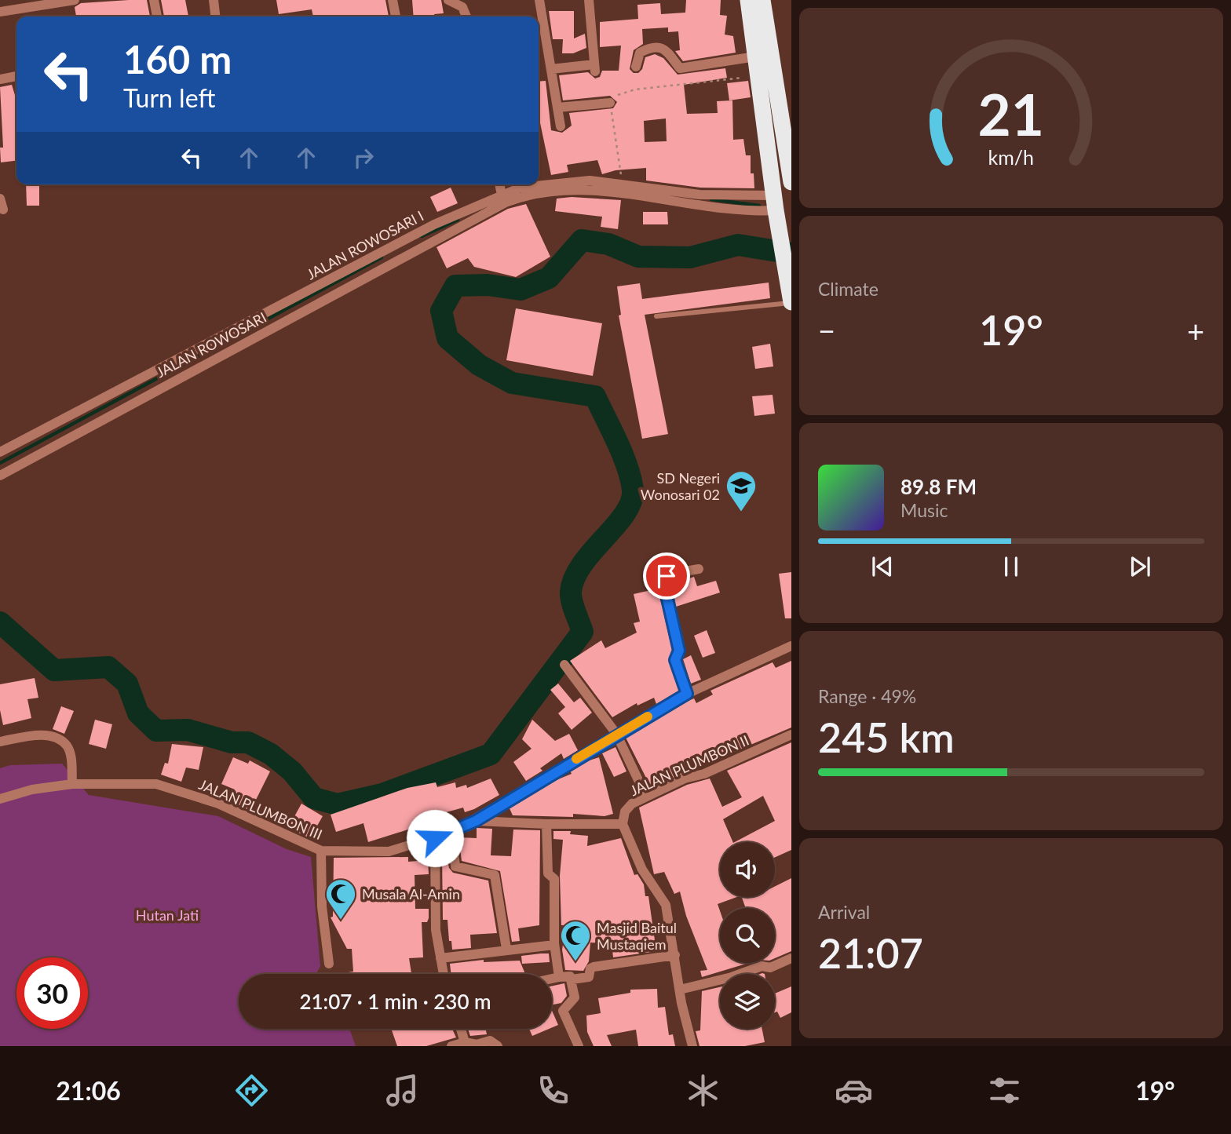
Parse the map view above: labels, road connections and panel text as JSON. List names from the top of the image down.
{
  "streets": {
    "street": [
      "JALAN ROWOSARI I",
      "JALAN ROWOSARI",
      "JALAN PLUMBON II",
      "JALAN PLUMBON III"
    ]
  },
  "crossings": [
    ["JALAN ROWOSARI I", "JALAN ROWOSARI"]
  ],
  "parks": ["Hutan Jati"],
  "places": {
    "school or university": ["SD Negeri Wonosari 02"],
    "mosque": ["Musala Al-Amin", "Masjid Baitul Mustaqiem"]
  },
  "page": {
    "turn": ["160 m", "Turn left"],
    "tile": [
      "Climate",
      ["Range · 49%", "245 km"],
      ["Arrival", "21:07"]
    ],
    "heat": ["−", "19°", "+"],
    "song": ["89.8 FM", "Music"],
    "limit": "30",
    "trip": "21:07 · 1 min · 230 m",
    "tabs": ["21:06", "19°"],
    "gauge": ["21", "km/h"]
  }
}
